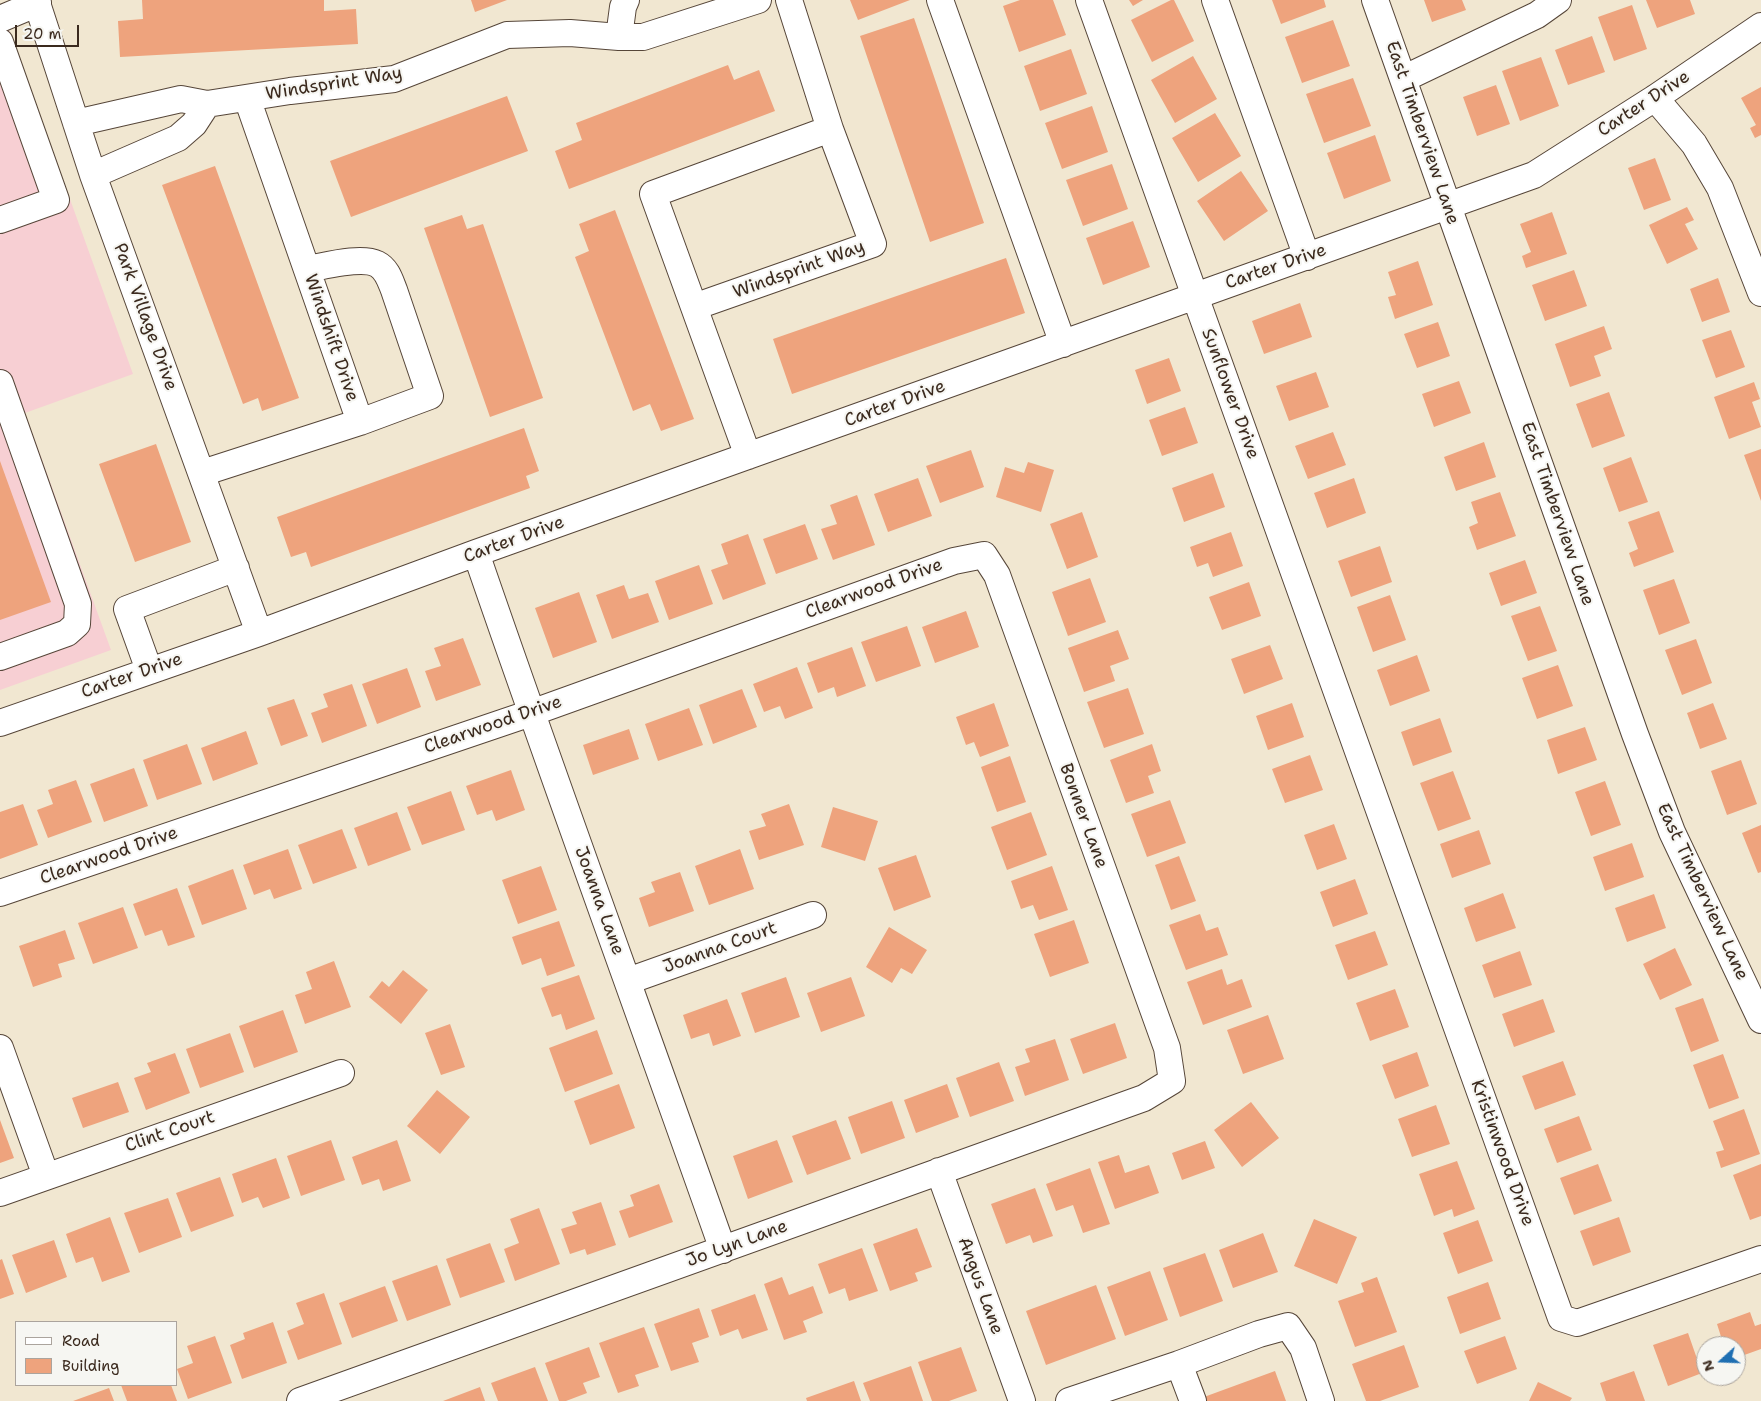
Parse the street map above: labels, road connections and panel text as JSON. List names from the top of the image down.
{
  "streets": {
    "street": [
      "Windsprint Way",
      "Carter Drive",
      "East Timberview Lane",
      "Park Village Drive",
      "Windshift Drive",
      "Sunflower Drive",
      "Clearwood Drive",
      "Bonner Lane",
      "Joanna Lane",
      "Joanna Court",
      "Clint Court",
      "Kristinwood Drive",
      "Jo Lyn Lane",
      "Angus Lane"
    ]
  },
  "crossings": [
    ["Windsprint Way", "Park Village Drive"],
    ["Windsprint Way", "Windshift Drive"],
    ["Carter Drive", "East Timberview Lane"],
    ["Carter Drive", "Park Village Drive"],
    ["Carter Drive", "Sunflower Drive"],
    ["Carter Drive", "Joanna Lane"],
    ["Park Village Drive", "Windshift Drive"],
    ["Sunflower Drive", "Kristinwood Drive"],
    ["Clearwood Drive", "Bonner Lane"],
    ["Clearwood Drive", "Joanna Lane"],
    ["Bonner Lane", "Jo Lyn Lane"],
    ["Joanna Lane", "Joanna Court"],
    ["Joanna Lane", "Jo Lyn Lane"],
    ["Jo Lyn Lane", "Angus Lane"]
  ],
  "legend": ["Road", "Building"],
  "scale_bar": "20 m",
  "north": "left"
}
